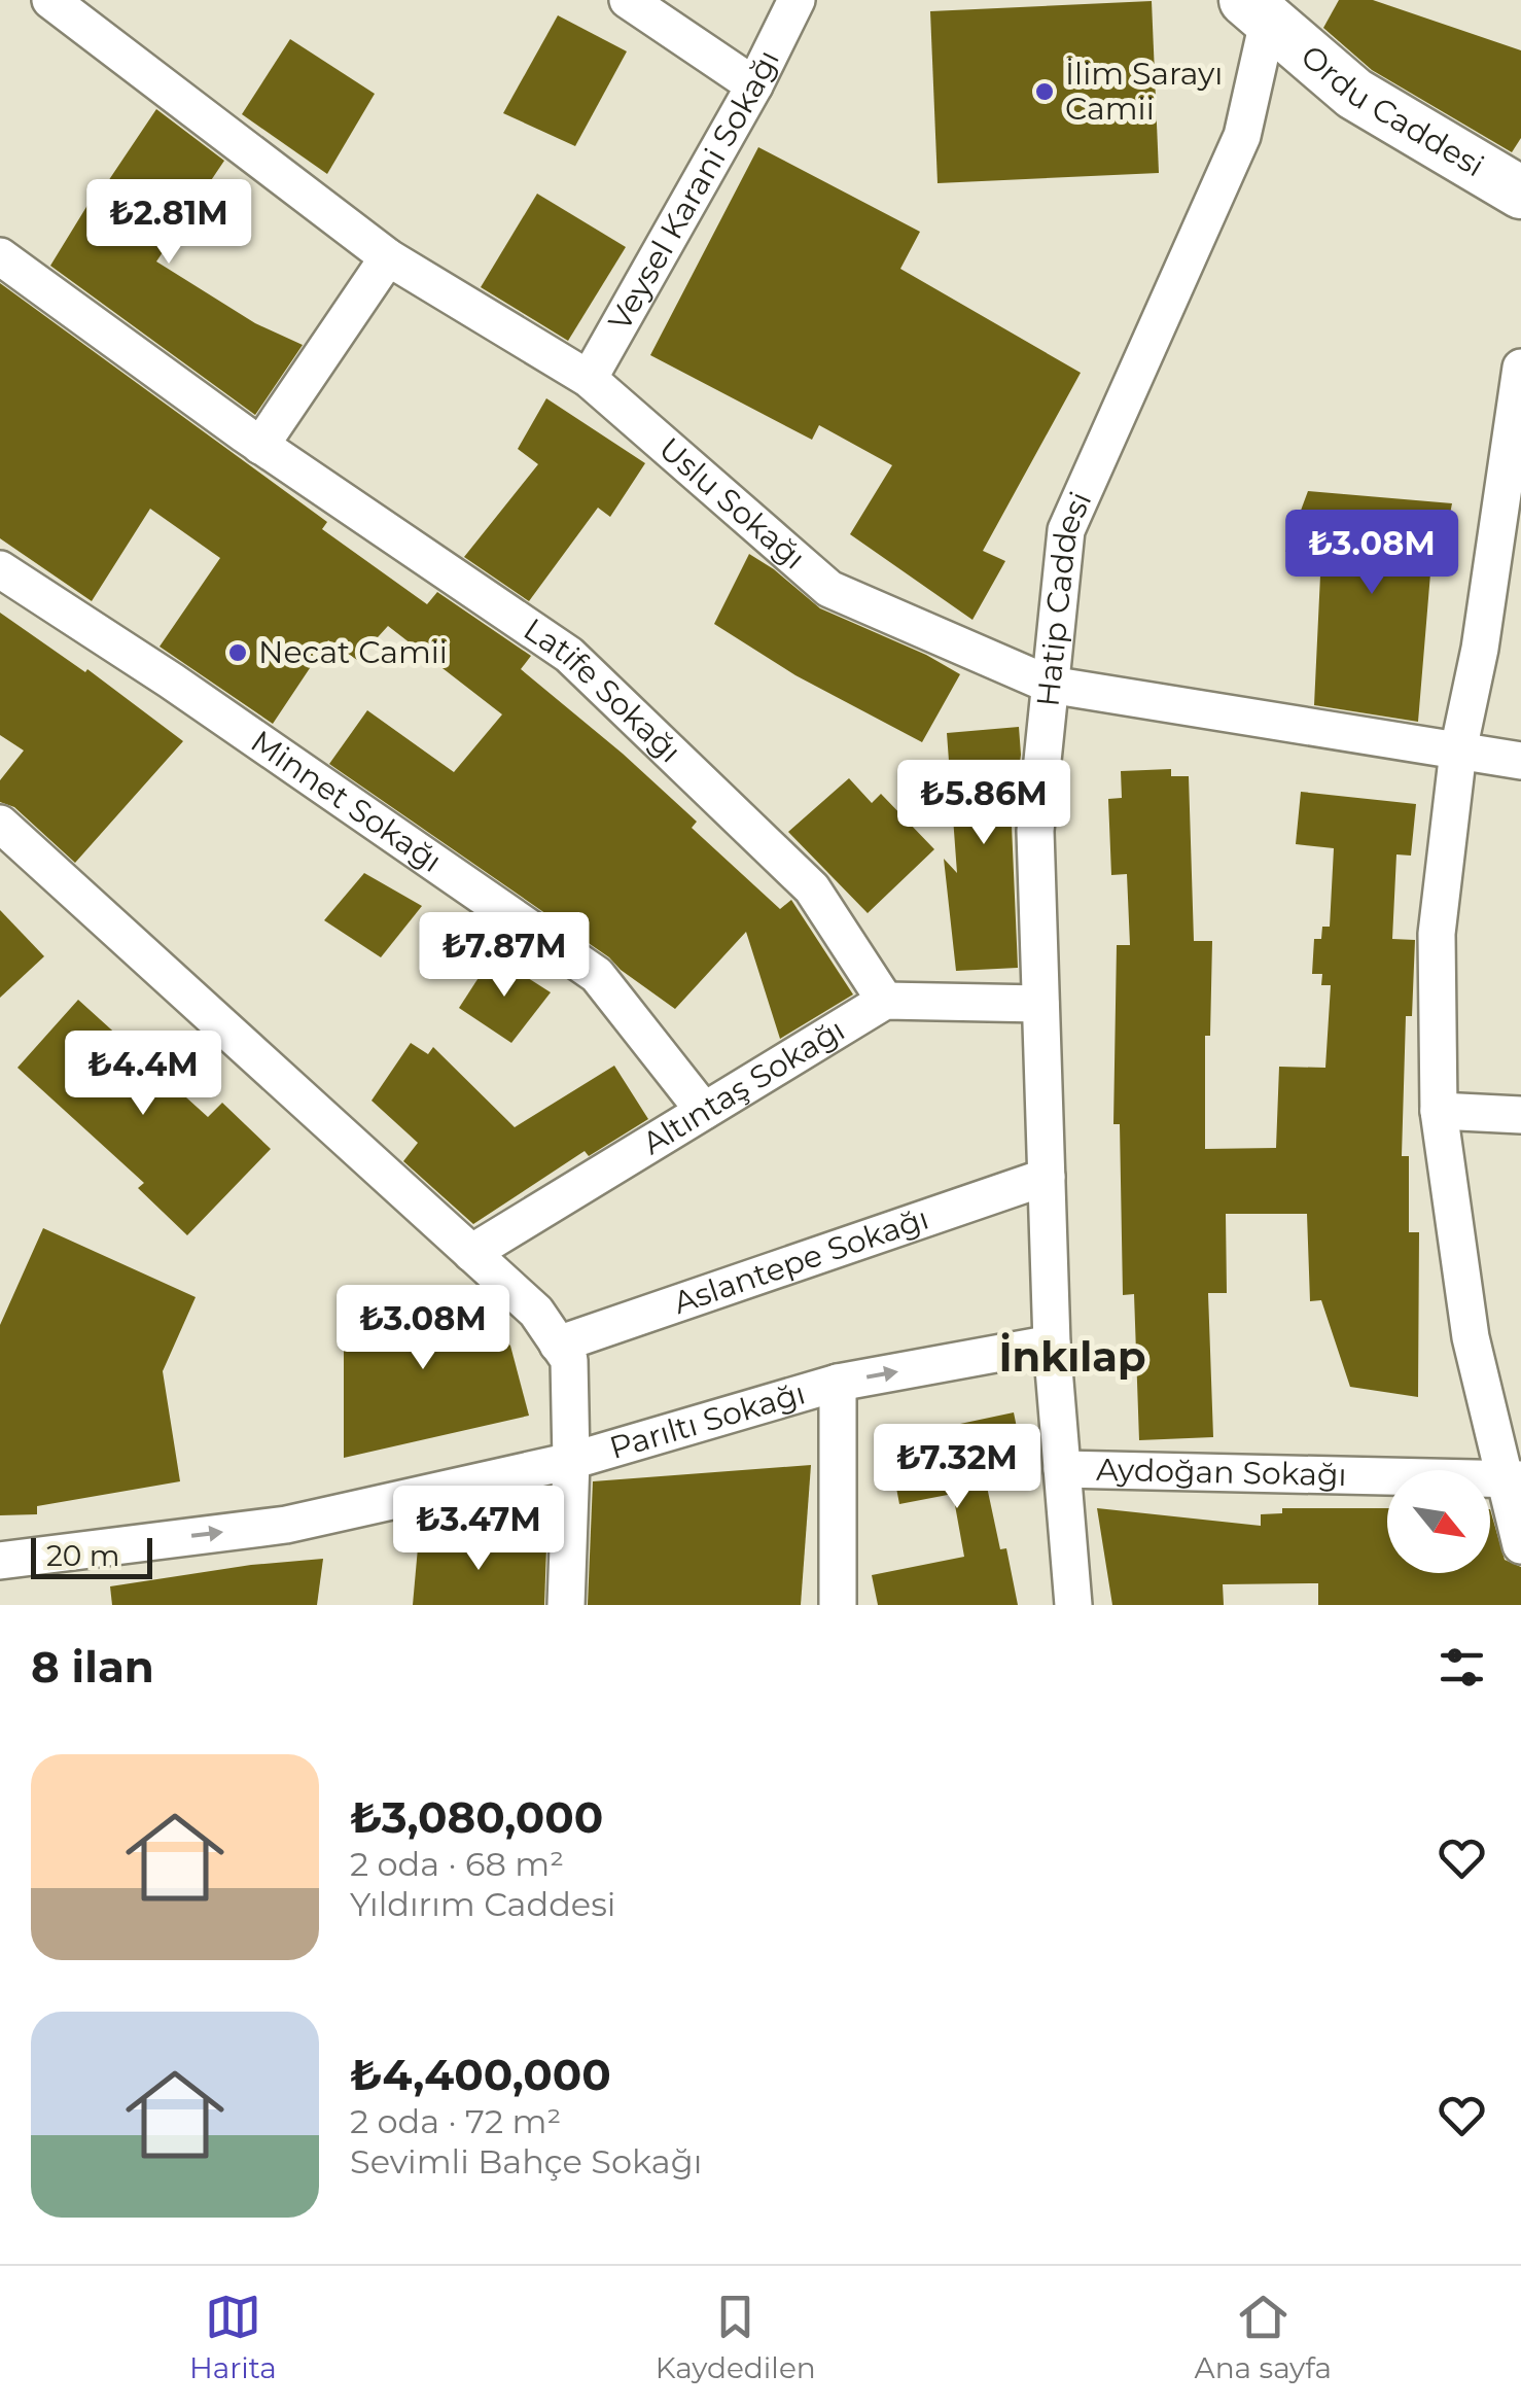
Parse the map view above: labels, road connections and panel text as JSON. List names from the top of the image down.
{
  "streets": {
    "street": [
      "Ordu Caddesi",
      "Veysel Karani Sokağı",
      "Uslu Sokağı",
      "Hatip Caddesi",
      "Latife Sokağı",
      "Minnet Sokağı",
      "Altıntaş Sokağı",
      "Aslantepe Sokağı",
      "Parıltı Sokağı",
      "Aydoğan Sokağı"
    ]
  },
  "crossings": [
    ["Ordu Caddesi", "Hatip Caddesi"],
    ["Veysel Karani Sokağı", "Uslu Sokağı"],
    ["Uslu Sokağı", "Hatip Caddesi"],
    ["Hatip Caddesi", "Aslantepe Sokağı"],
    ["Hatip Caddesi", "Parıltı Sokağı"],
    ["Hatip Caddesi", "Aydoğan Sokağı"],
    ["Latife Sokağı", "Altıntaş Sokağı"],
    ["Minnet Sokağı", "Altıntaş Sokağı"]
  ],
  "one_way": ["Parıltı Sokağı"],
  "districts": ["İnkılap"],
  "places": ["İlim Sarayı Camii", "Necat Camii"],
  "scale_bar": "20 m",
  "north": "bottom right",
  "page": {
    "price": [
      "₺2.81M",
      "₺3.08M",
      "₺5.86M",
      "₺7.87M",
      "₺4.4M",
      "₺3.08M",
      "₺7.32M",
      "₺3.47M"
    ],
    "scale": "20 m",
    "heading": "8 ilan",
    "list": [
      {
        "name": "₺3,080,000",
        "note": "2 oda · 68 m² · Yıldırım Caddesi"
      },
      {
        "name": "₺4,400,000",
        "note": "2 oda · 72 m² · Sevimli Bahçe Sokağı"
      }
    ],
    "tabs": ["Harita", "Kaydedilen", "Ana sayfa"]
  }
}
